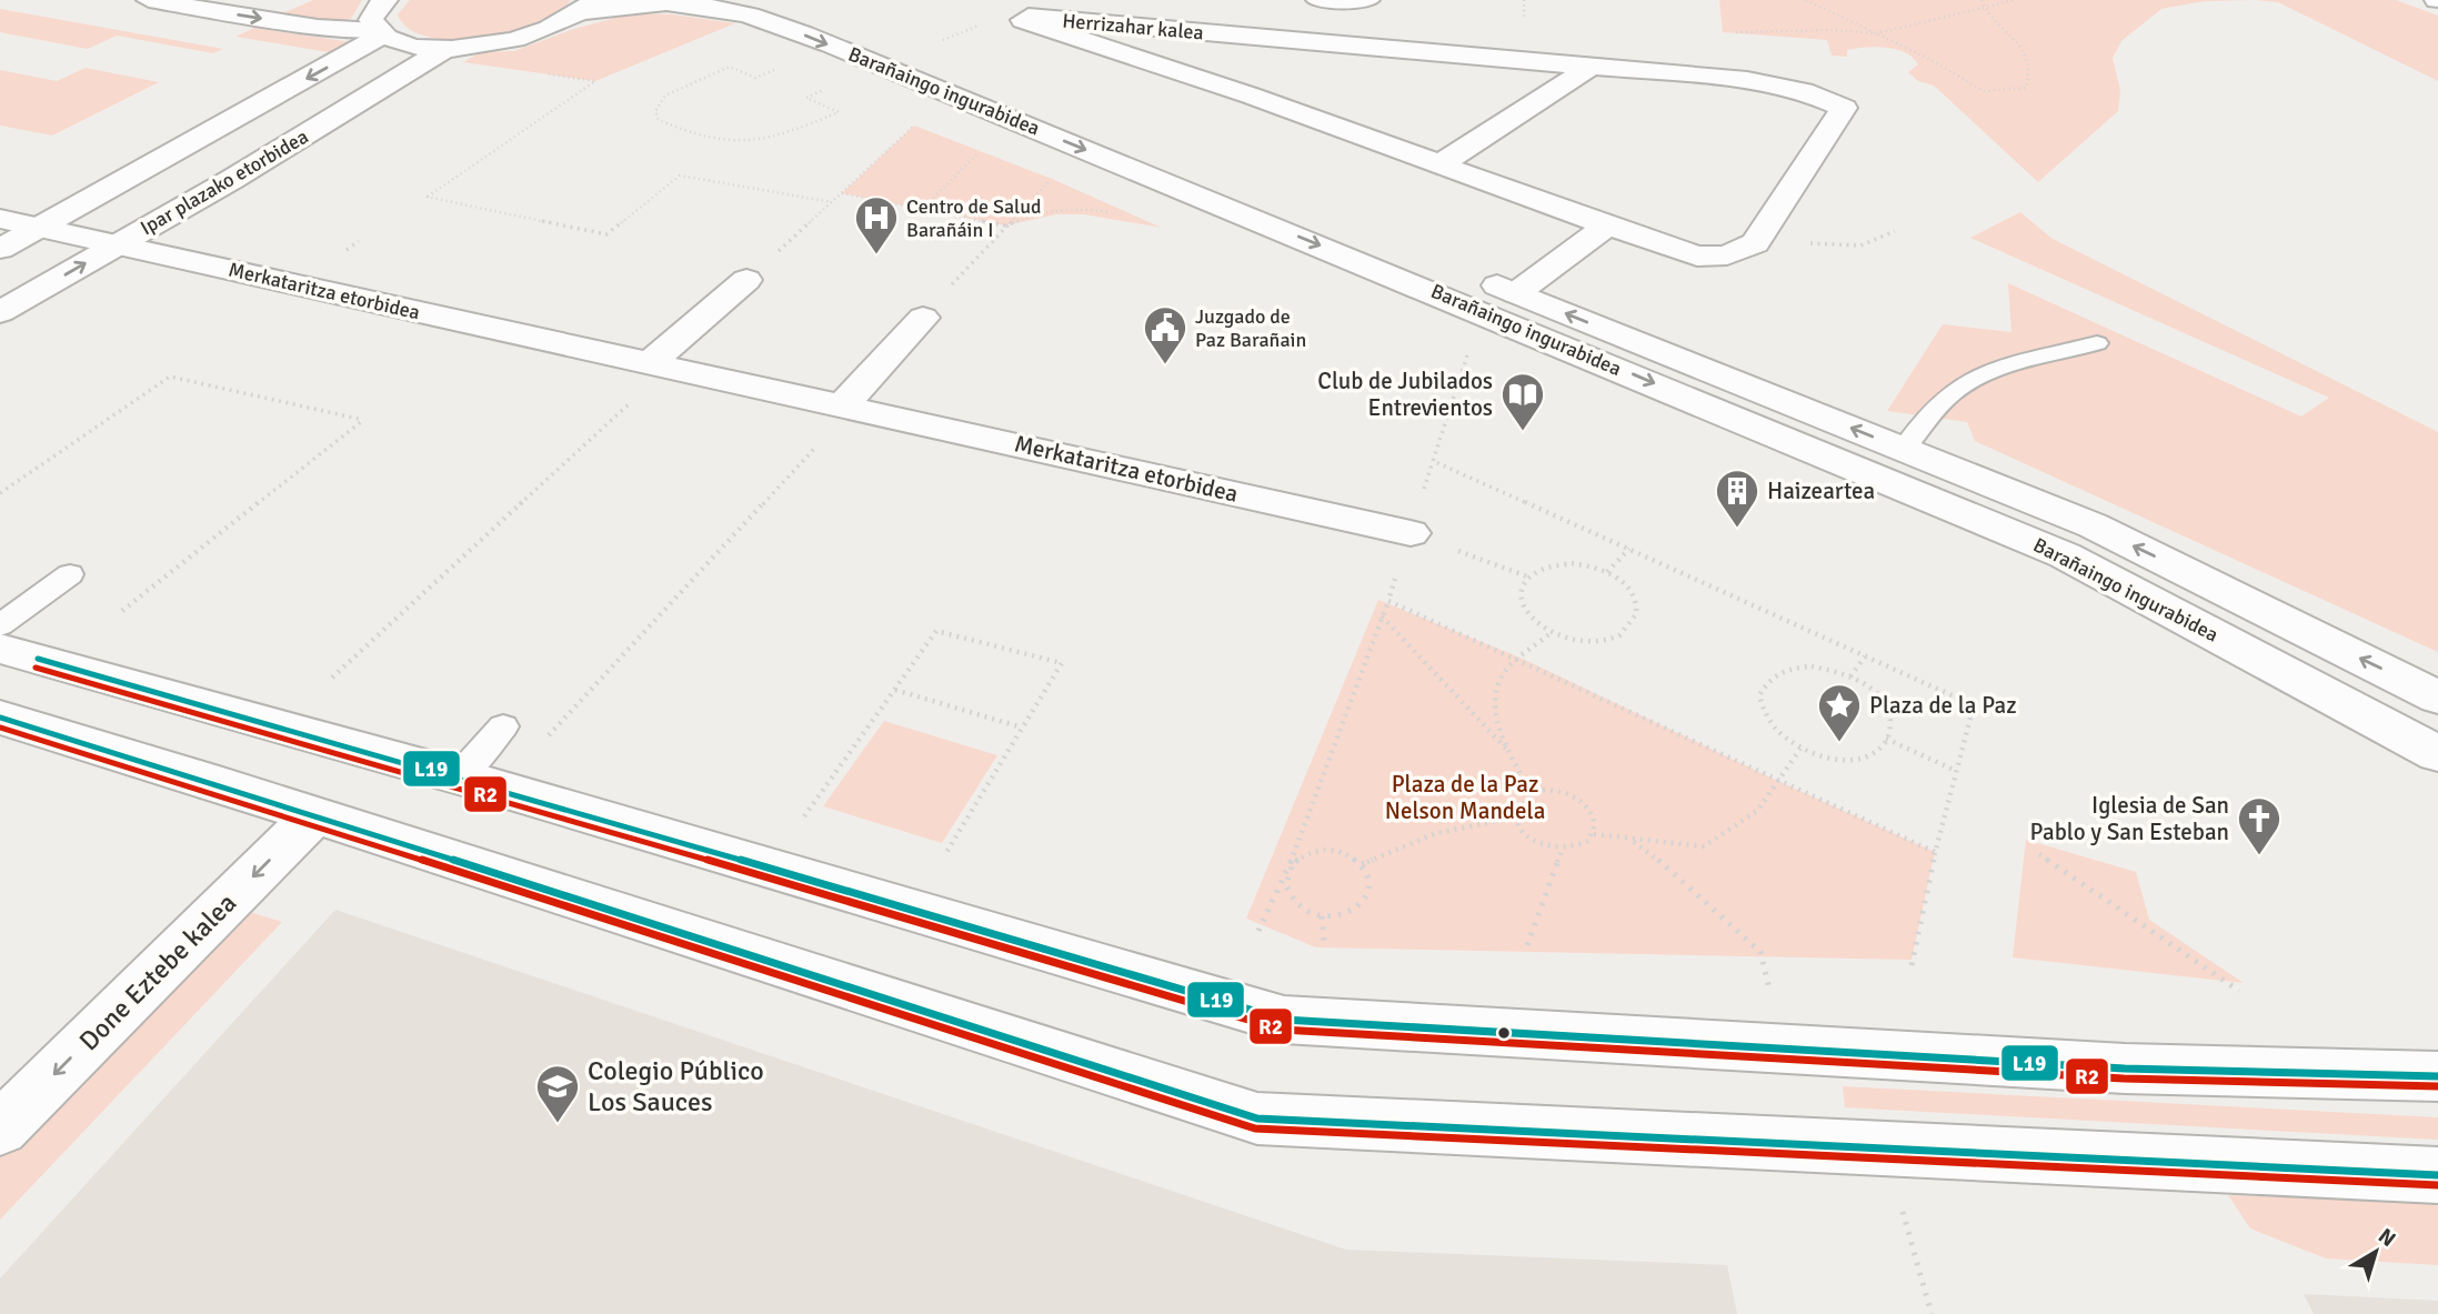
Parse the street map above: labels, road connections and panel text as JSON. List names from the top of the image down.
{
  "streets": {
    "street": [
      "Herrizahar kalea",
      "Barañaingo ingurabidea",
      "Ipar plazako etorbidea",
      "Merkataritza etorbidea",
      "Done Eztebe kalea"
    ]
  },
  "crossings": [
    ["Ipar plazako etorbidea", "Merkataritza etorbidea"]
  ],
  "one_way": ["Done Eztebe kalea"],
  "parks": ["Plaza de la Paz Nelson Mandela"],
  "places": {
    "hospital": ["Centro de Salud Barañáin I"],
    "public building": ["Juzgado de Paz Barañain"],
    "library": ["Club de Jubilados Entrevientos"],
    "building": ["Haizeartea"],
    "place": ["Plaza de la Paz"],
    "church": ["Iglesia de San Pablo y San Esteban"],
    "school or university": ["Colegio Público Los Sauces"]
  },
  "lines": ["transit line L19", "transit line R2"],
  "north": "top right"
}
